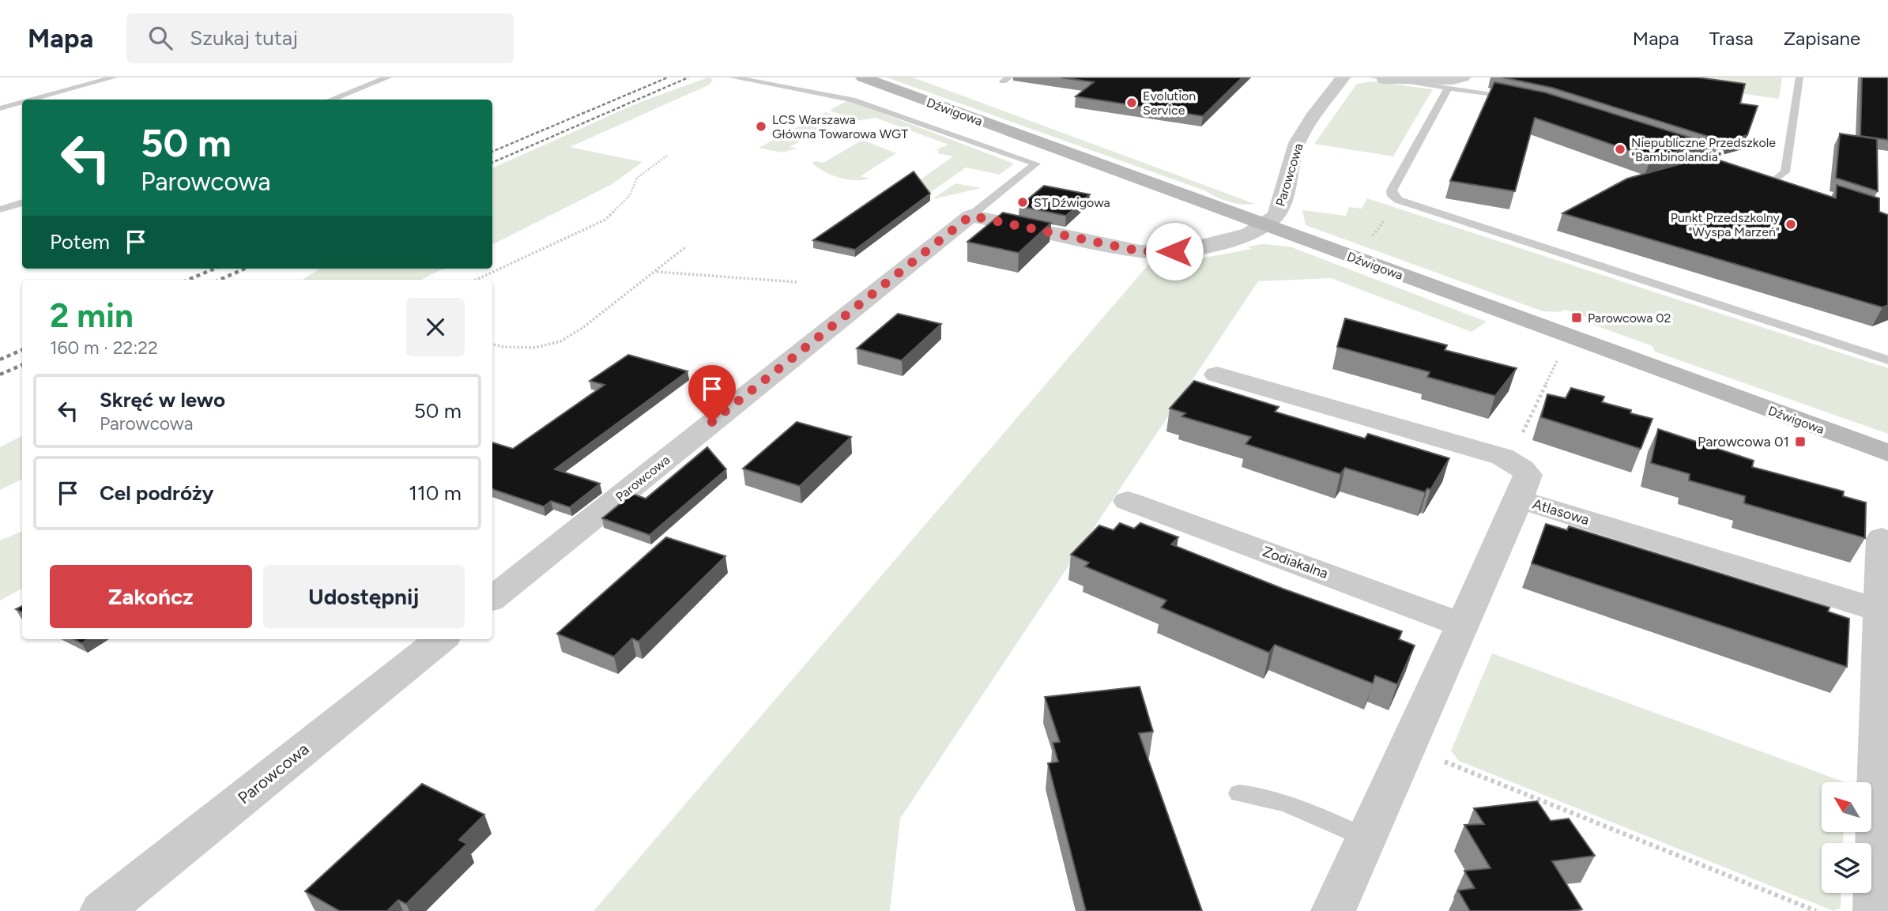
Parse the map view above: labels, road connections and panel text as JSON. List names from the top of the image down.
{
  "streets": {
    "main road": ["Dźwigowa"],
    "street": ["Parowcowa", "Atlasowa", "Zodiakalna"]
  },
  "crossings": [
    ["Dźwigowa", "Parowcowa"]
  ],
  "places": {
    "other": [
      "Evolution Service",
      "LCS Warszawa Główna Towarowa WGT",
      "Niepubliczne Przedszkole \"Bambinolandia\"",
      "ST Dźwigowa",
      "Punkt Przedszkolny \"Wyspa Marzeń\""
    ],
    "transit": ["Parowcowa 02", "Parowcowa 01"]
  },
  "north": "top left",
  "page": {
    "header": "Mapa",
    "search": "Szukaj tutaj",
    "nav": ["Mapa", "Trasa", "Zapisane"],
    "turn": ["50 m", "Parowcowa"],
    "then": "Potem",
    "heading": ["2 min", "160 m · 22:22"],
    "list": [
      {
        "name": "Skręć w lewo",
        "note": "Parowcowa",
        "value": "50 m"
      },
      {
        "name": "Cel podróży",
        "value": "110 m"
      }
    ],
    "buttons": ["Zakończ", "Udostępnij"]
  }
}
